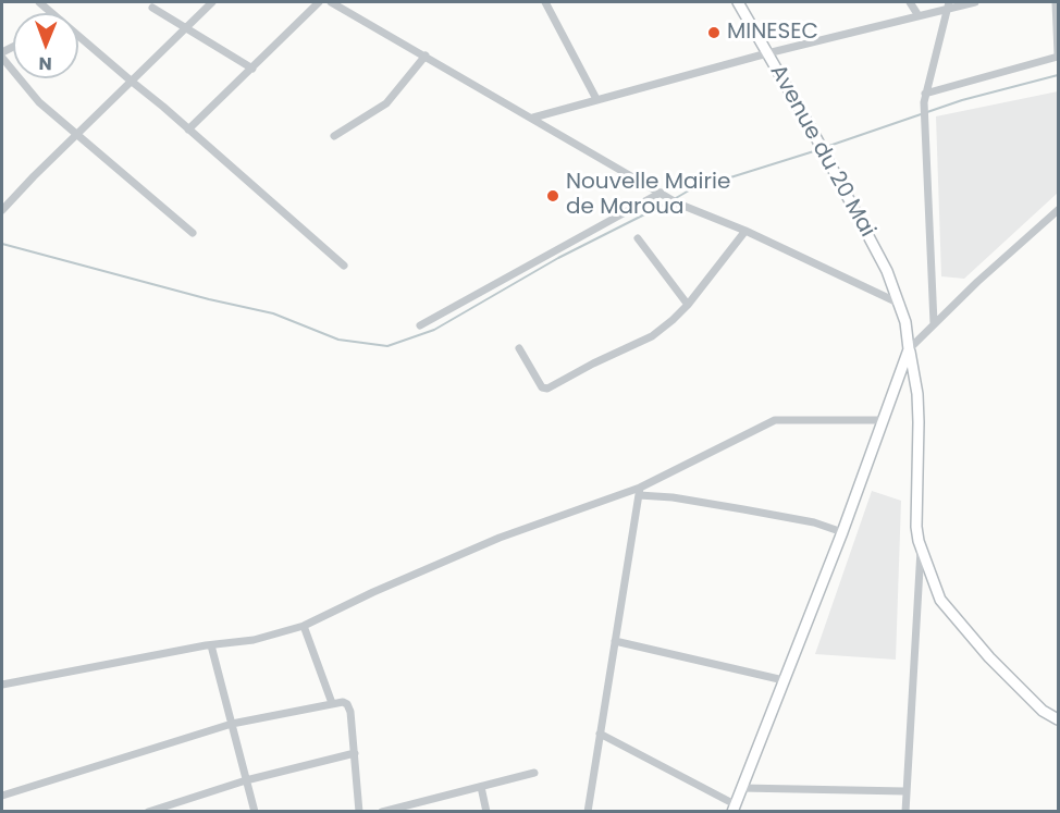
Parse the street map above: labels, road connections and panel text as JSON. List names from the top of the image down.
{
  "streets": {
    "street": ["Avenue du 20 Mai"]
  },
  "places": ["MINESEC", "Nouvelle Mairie de Maroua"],
  "north": "bottom"
}
